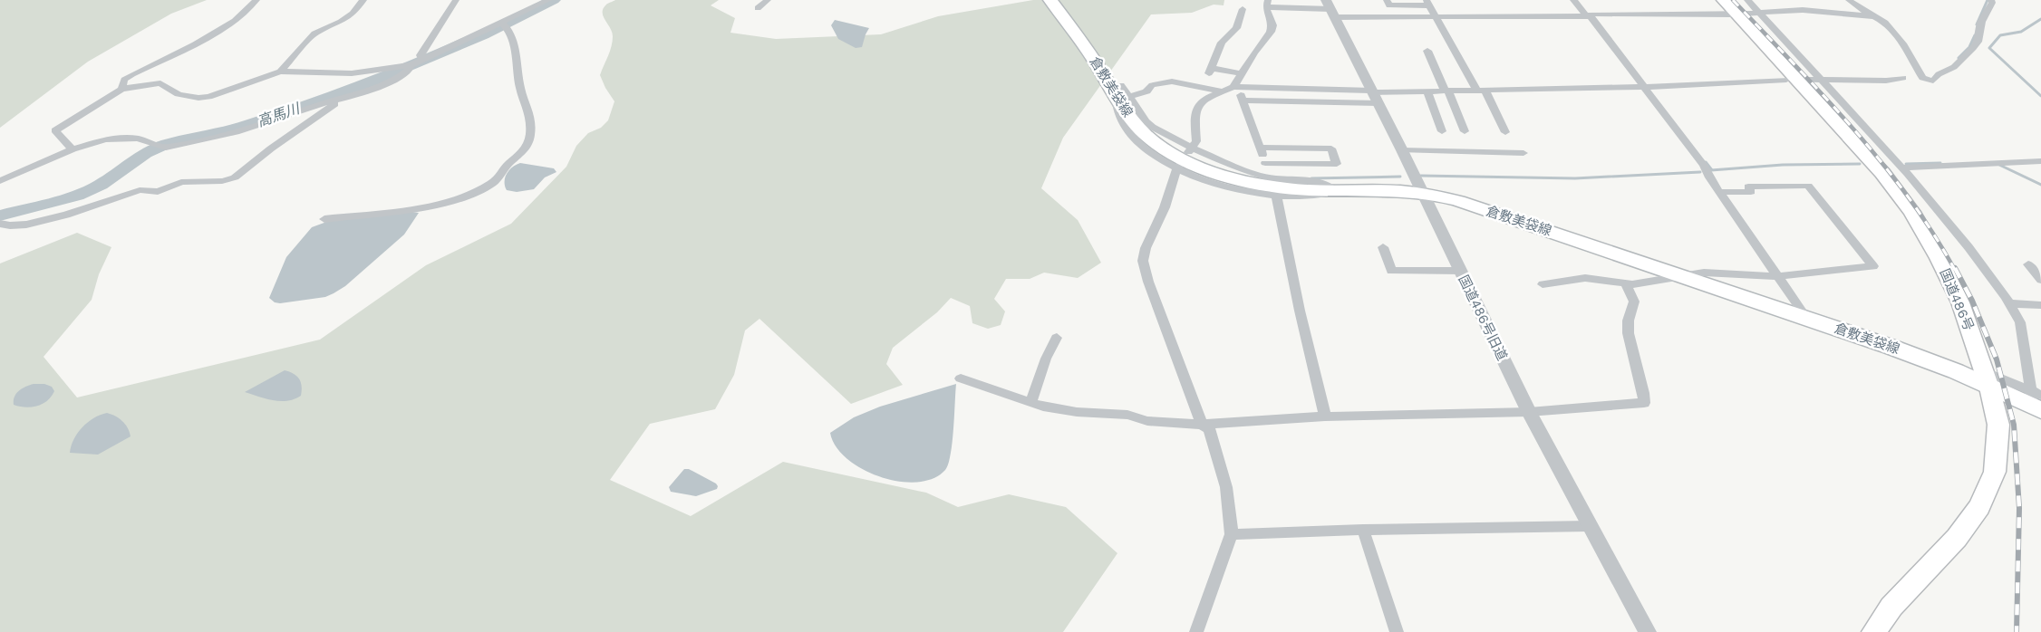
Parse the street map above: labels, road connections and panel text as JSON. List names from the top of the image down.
{
  "streets": {
    "main road": ["倉敷美袋線", "国道486号"],
    "street": ["国道486号旧道"]
  },
  "crossings": [
    ["倉敷美袋線", "国道486号"],
    ["倉敷美袋線", "国道486号旧道"]
  ],
  "water": ["高馬川"]
}
